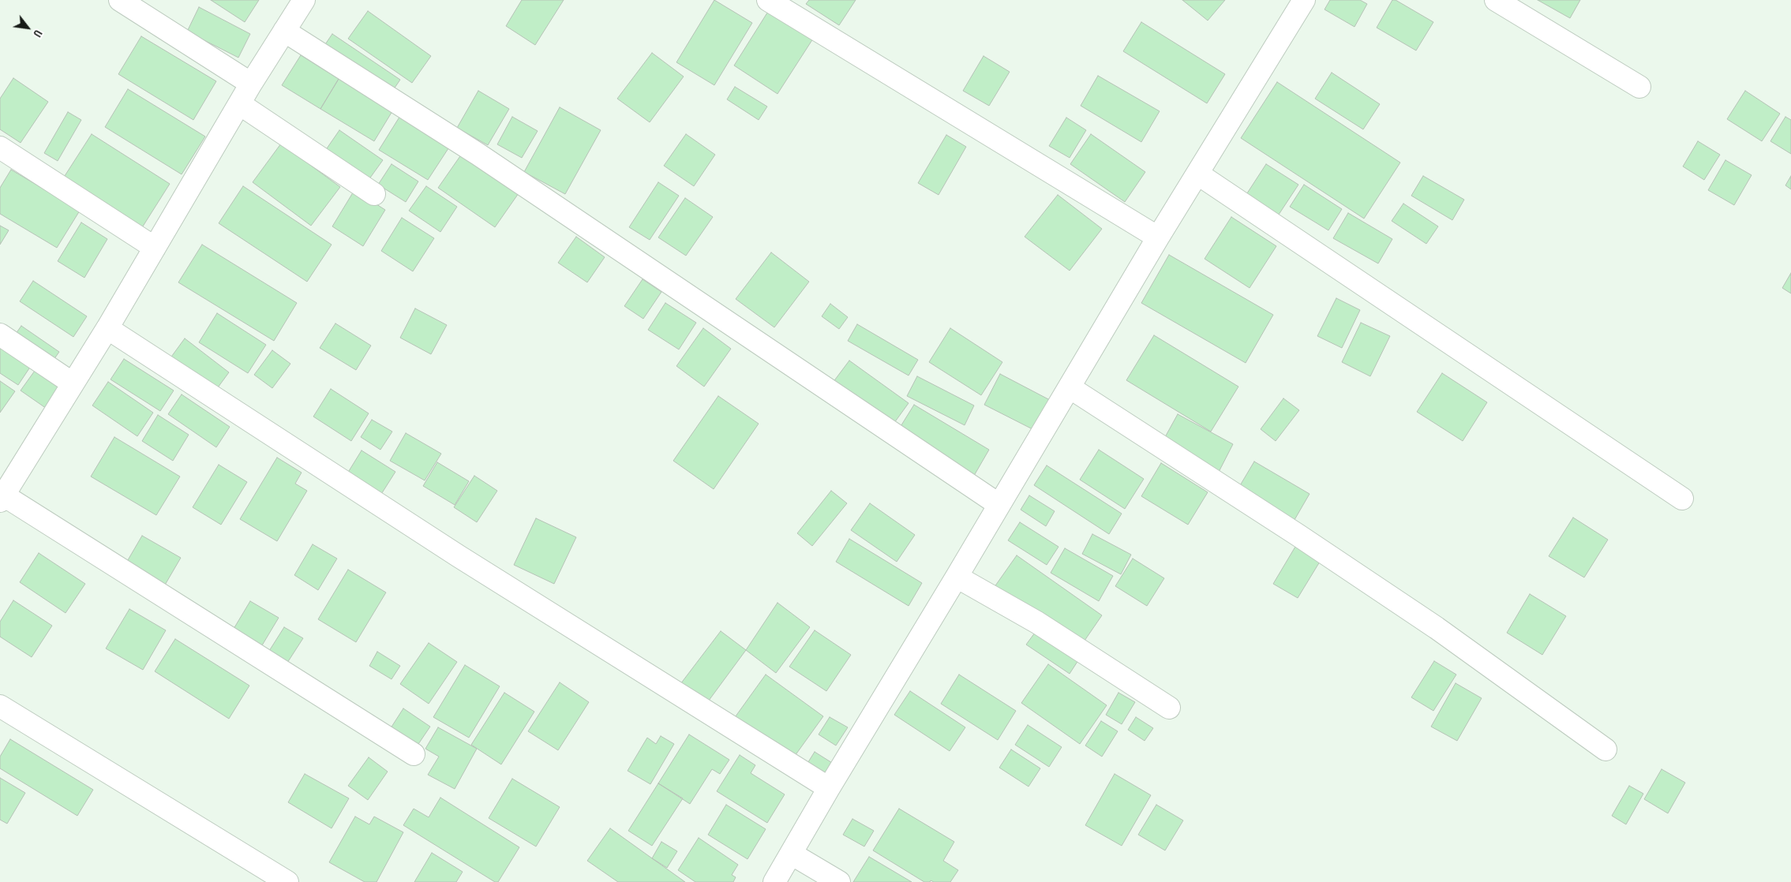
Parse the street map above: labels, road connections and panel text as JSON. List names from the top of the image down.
{
  "north": "bottom right"
}
